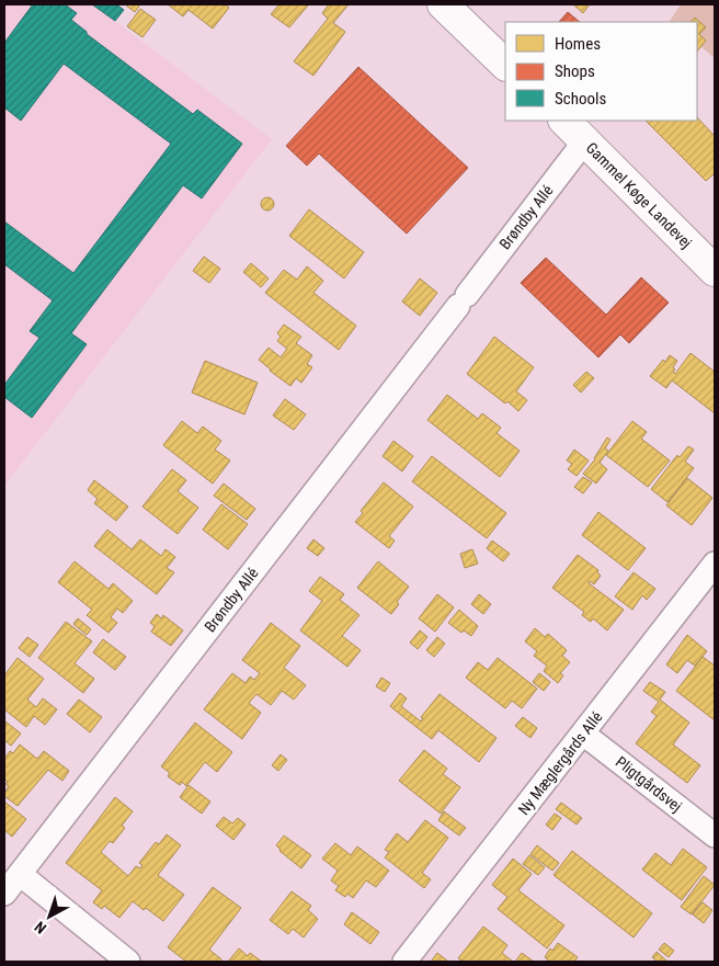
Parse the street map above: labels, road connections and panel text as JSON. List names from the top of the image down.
{
  "streets": {
    "main road": ["Gammel Køge Landevej"],
    "street": ["Brøndby Allé", "Ny Mæglergårds Allé", "Pligtgårdsvej"]
  },
  "crossings": [
    ["Gammel Køge Landevej", "Brøndby Allé"],
    ["Ny Mæglergårds Allé", "Pligtgårdsvej"]
  ],
  "legend": ["Homes", "Shops", "Schools"],
  "north": "bottom left"
}
